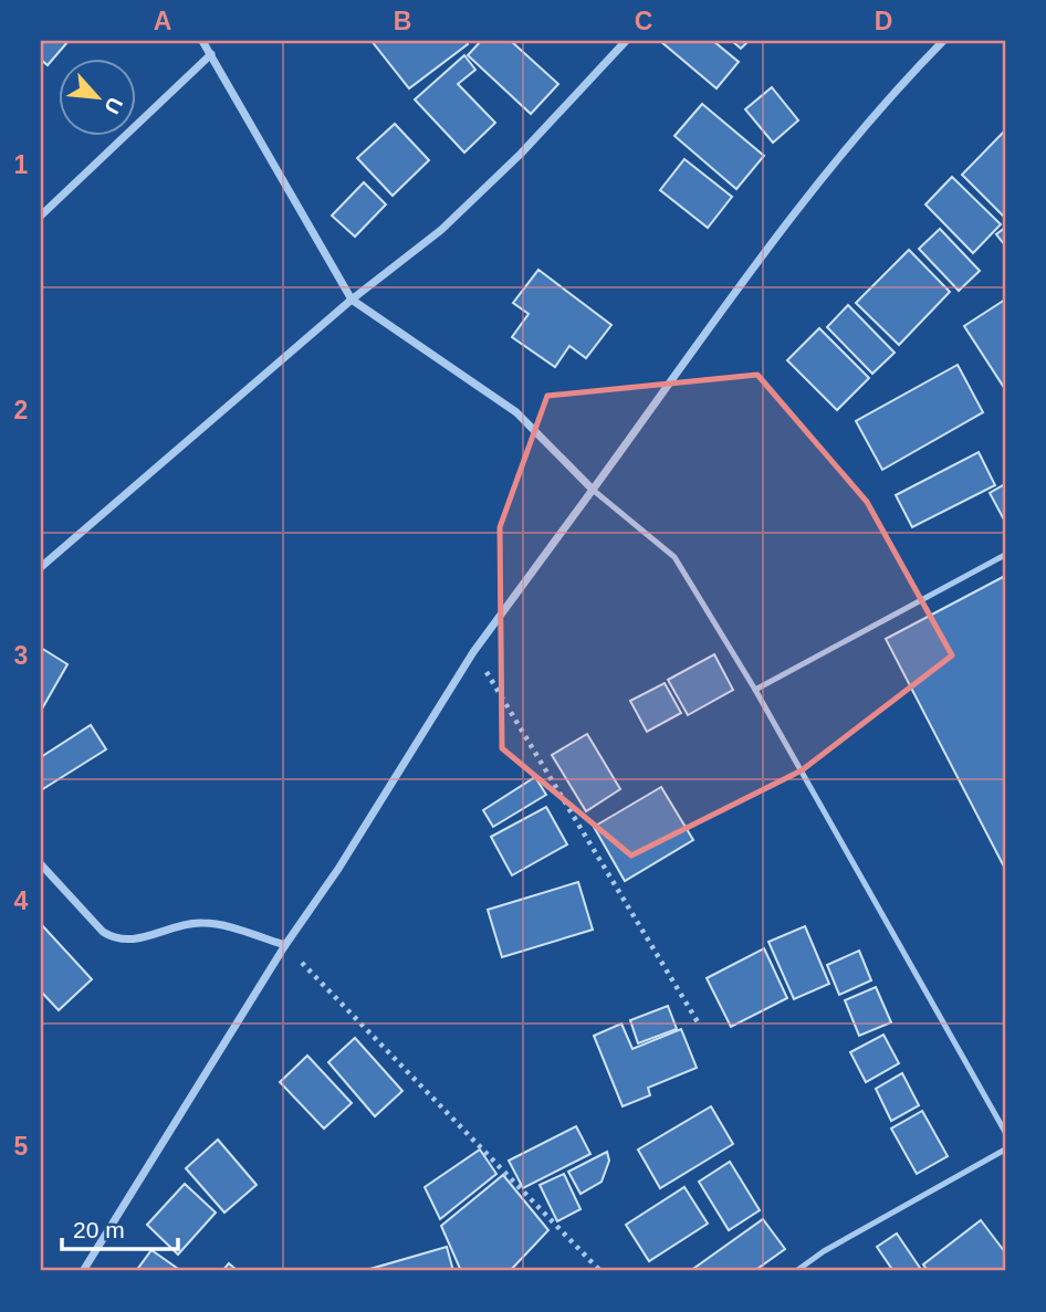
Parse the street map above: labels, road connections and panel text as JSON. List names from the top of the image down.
{
  "scale_bar": "20 m",
  "north": "bottom right",
  "grid": {
    "columns": [
      "A",
      "B",
      "C",
      "D"
    ],
    "rows": [
      "1",
      "2",
      "3",
      "4",
      "5"
    ]
  }
}
